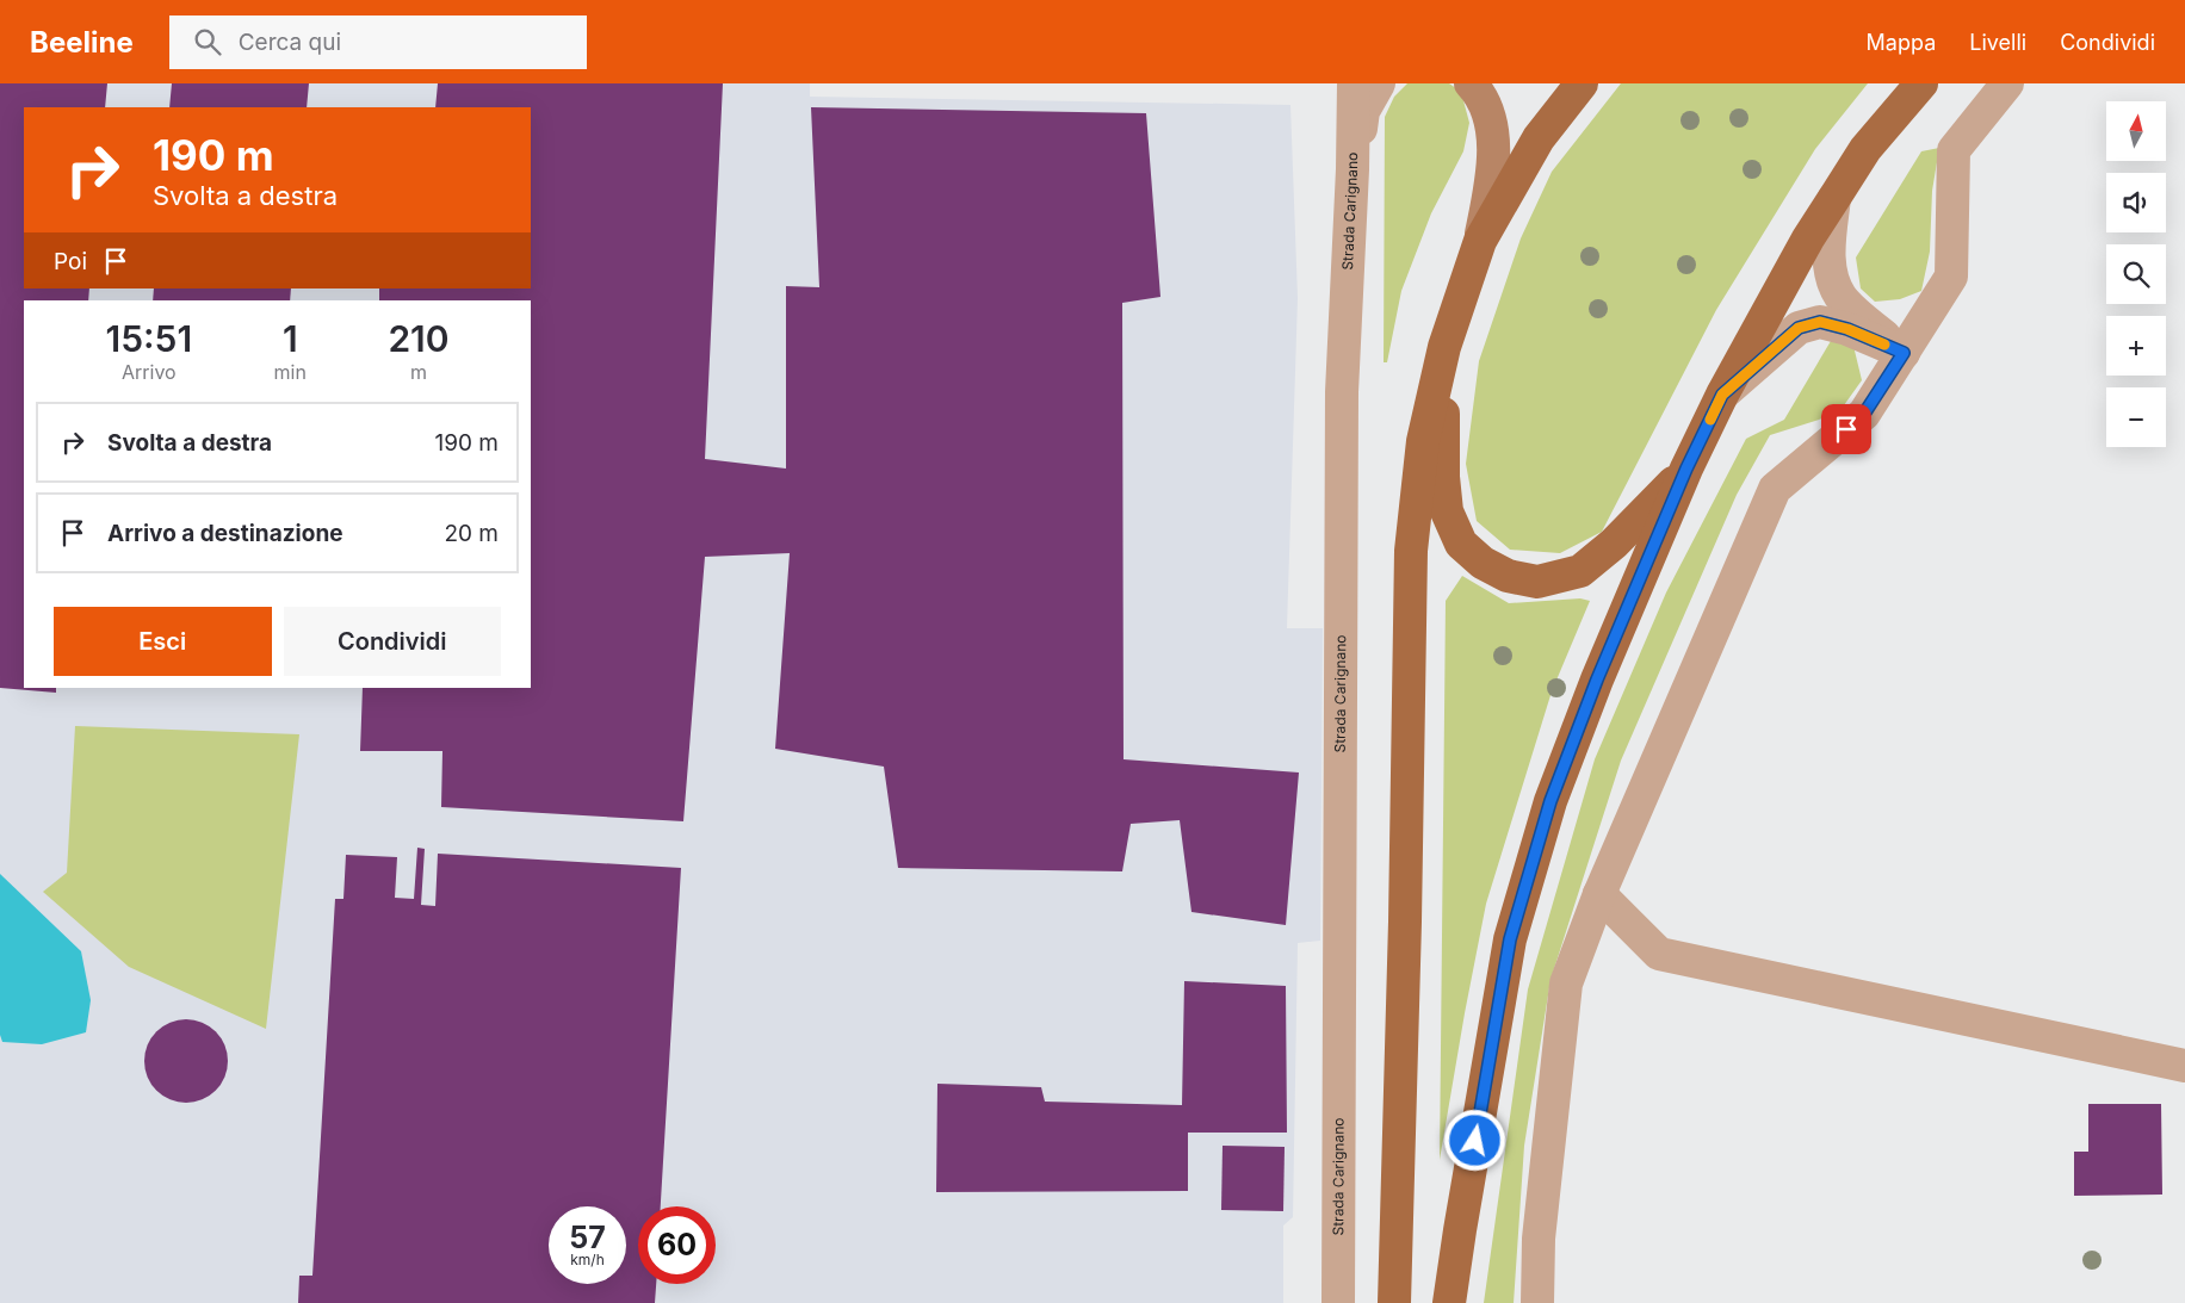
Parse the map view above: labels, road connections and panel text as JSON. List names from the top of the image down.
{
  "streets": {
    "street": ["Strada Carignano"]
  },
  "north": "top",
  "page": {
    "header": "Beeline",
    "search": "Cerca qui",
    "nav": ["Mappa", "Livelli", "Condividi"],
    "map_buttons": ["+", "−"],
    "turn": ["190 m", "Svolta a destra"],
    "then": "Poi",
    "eta": [
      "15:51",
      "Arrivo",
      "1",
      "min",
      "210",
      "m"
    ],
    "list": [
      {
        "name": "Svolta a destra",
        "value": "190 m"
      },
      {
        "name": "Arrivo a destinazione",
        "value": "20 m"
      }
    ],
    "buttons": ["Esci", "Condividi"],
    "speed": "57 km/h",
    "limit": "60"
  }
}
